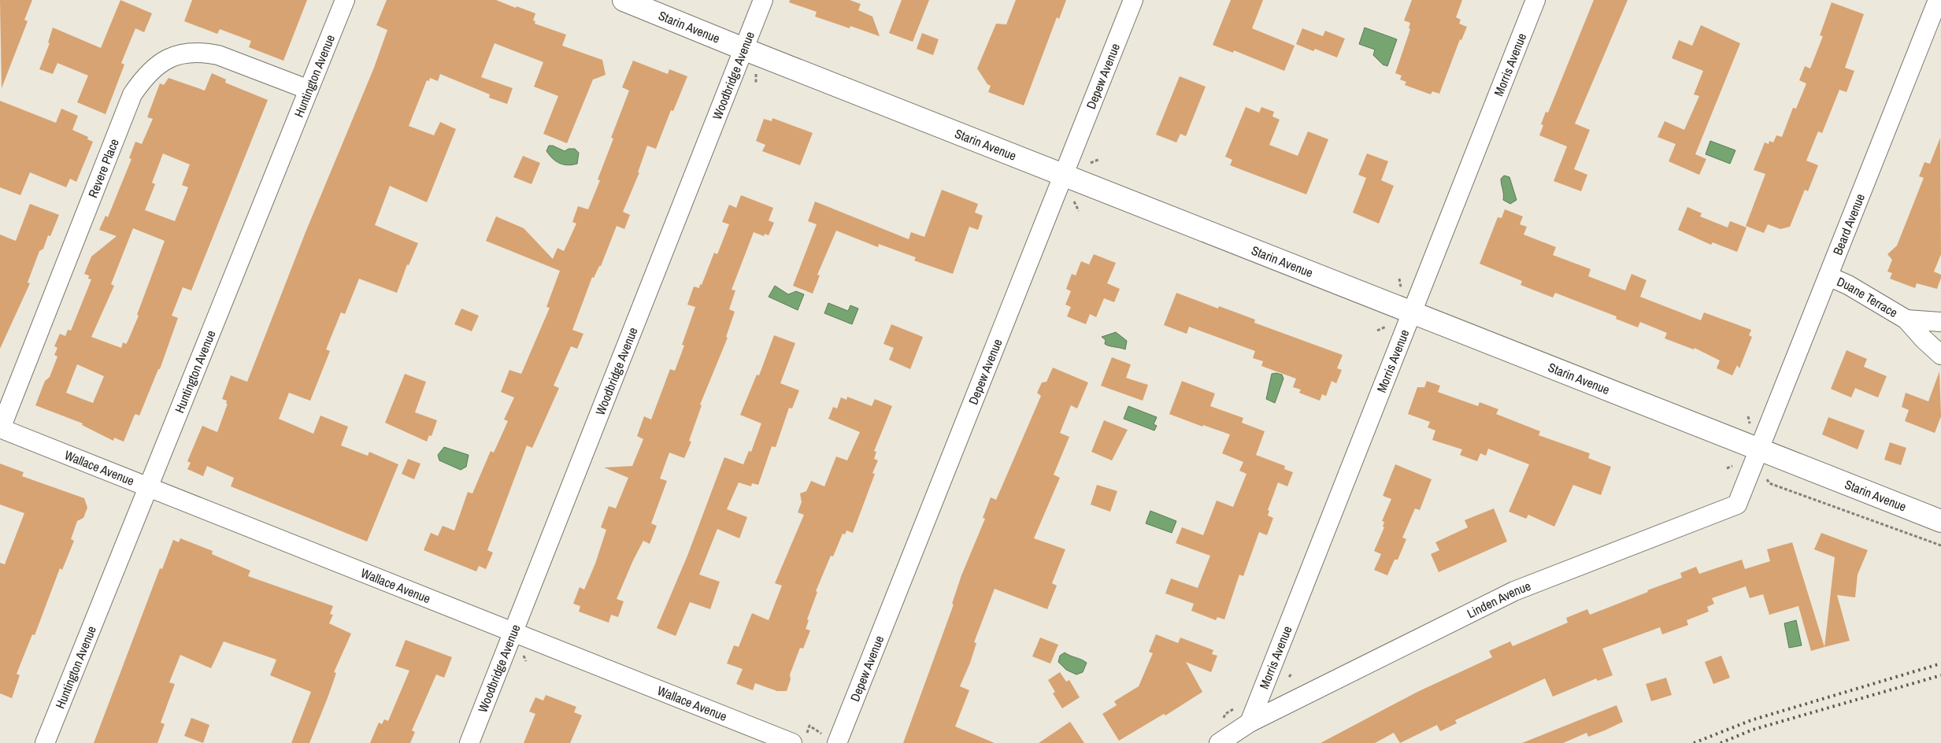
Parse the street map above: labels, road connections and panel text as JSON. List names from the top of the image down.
{
  "streets": {
    "street": [
      "Starin Avenue",
      "Morris Avenue",
      "Woodbridge Avenue",
      "Huntington Avenue",
      "Depew Avenue",
      "Revere Place",
      "Beard Avenue",
      "Duane Terrace",
      "Wallace Avenue",
      "Linden Avenue"
    ]
  },
  "crossings": [
    ["Starin Avenue", "Morris Avenue"],
    ["Starin Avenue", "Woodbridge Avenue"],
    ["Starin Avenue", "Depew Avenue"],
    ["Starin Avenue", "Beard Avenue"],
    ["Starin Avenue", "Linden Avenue"],
    ["Morris Avenue", "Linden Avenue"],
    ["Woodbridge Avenue", "Wallace Avenue"],
    ["Huntington Avenue", "Revere Place"],
    ["Huntington Avenue", "Wallace Avenue"],
    ["Revere Place", "Wallace Avenue"],
    ["Beard Avenue", "Duane Terrace"],
    ["Beard Avenue", "Linden Avenue"]
  ]
}
